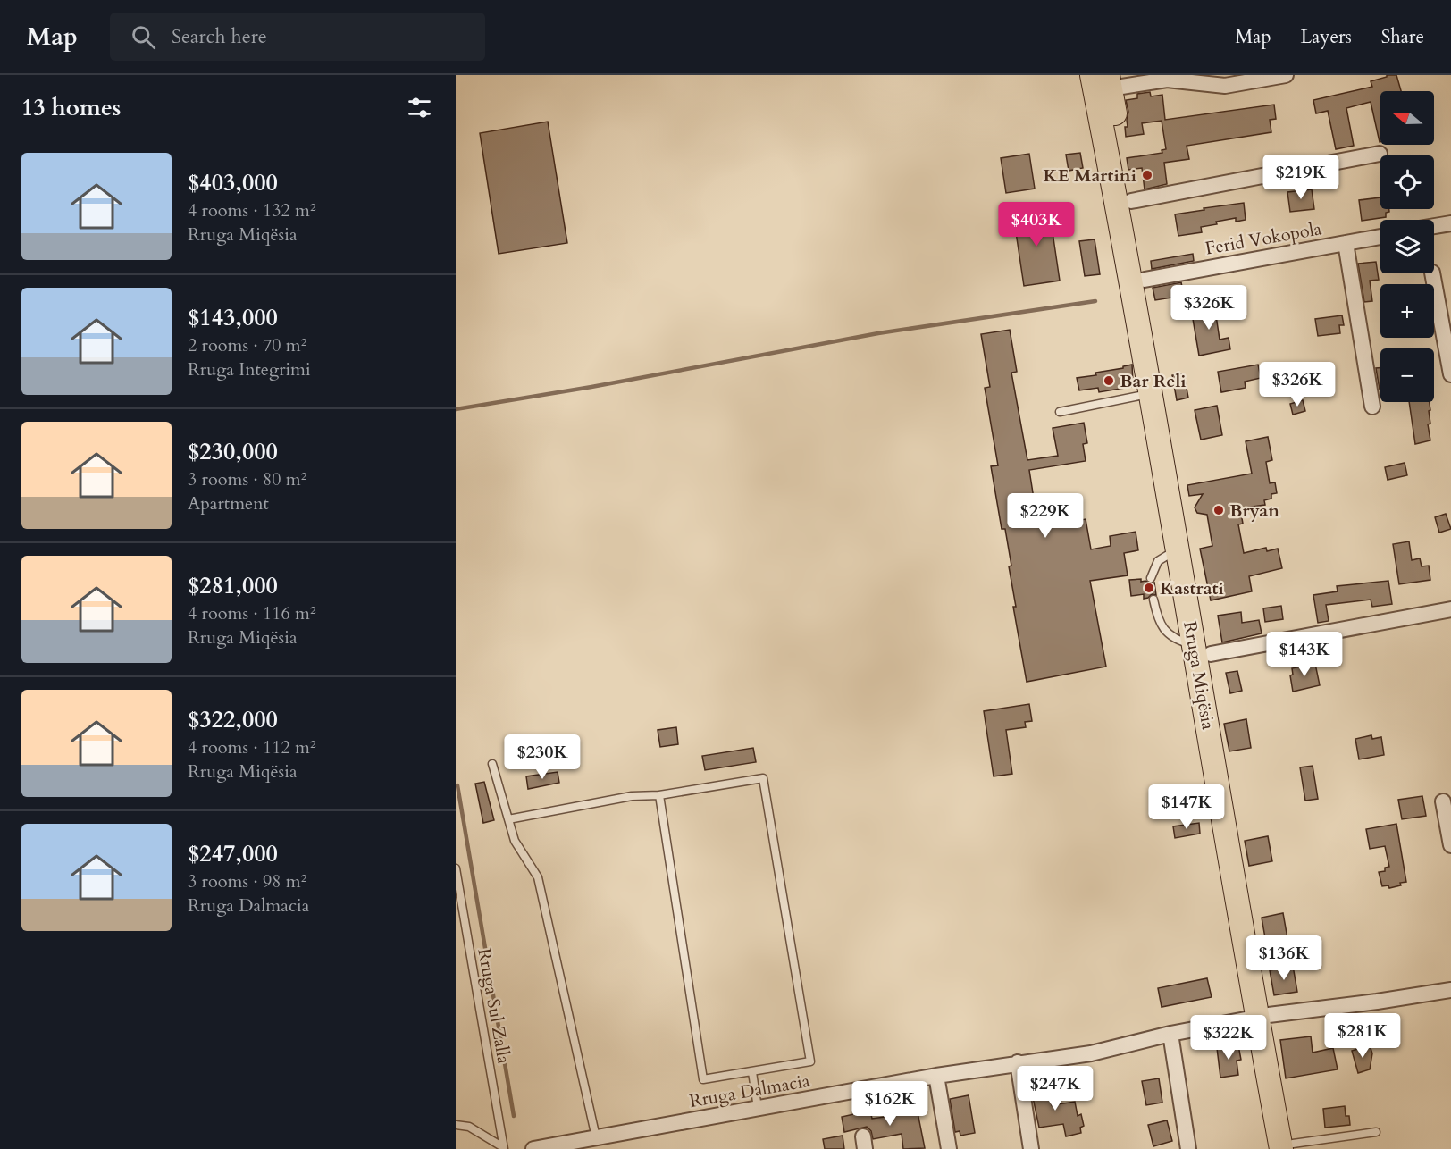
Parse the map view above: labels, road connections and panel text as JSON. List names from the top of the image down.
{
  "streets": {
    "main road": ["Rruga Miqësia"],
    "street": ["Ferid Vokopola", "Rruga Dalmacia"],
    "lane": ["Rruga Sul Zalla"]
  },
  "crossings": [
    ["Ferid Vokopola", "Rruga Miqësia"],
    ["Rruga Miqësia", "Rruga Dalmacia"]
  ],
  "places": [
    "KE Martini",
    "Bar Reli",
    "Bryan",
    "Kastrati"
  ],
  "north": "left",
  "page": {
    "header": "Map",
    "search": "Search here",
    "nav": ["Map", "Layers", "Share"],
    "heading": "13 homes",
    "map_buttons": ["+", "−"],
    "list": [
      {
        "name": "$403,000",
        "note": "4 rooms · 132 m² · Rruga Miqësia"
      },
      {
        "name": "$143,000",
        "note": "2 rooms · 70 m² · Rruga Integrimi"
      },
      {
        "name": "$230,000",
        "note": "3 rooms · 80 m² · Apartment"
      },
      {
        "name": "$281,000",
        "note": "4 rooms · 116 m² · Rruga Miqësia"
      },
      {
        "name": "$322,000",
        "note": "4 rooms · 112 m² · Rruga Miqësia"
      },
      {
        "name": "$247,000",
        "note": "3 rooms · 98 m² · Rruga Dalmacia"
      }
    ],
    "price": [
      "$219K",
      "$403K",
      "$326K",
      "$326K",
      "$229K",
      "$143K",
      "$230K",
      "$147K",
      "$136K",
      "$281K",
      "$322K",
      "$247K",
      "$162K"
    ]
  }
}
